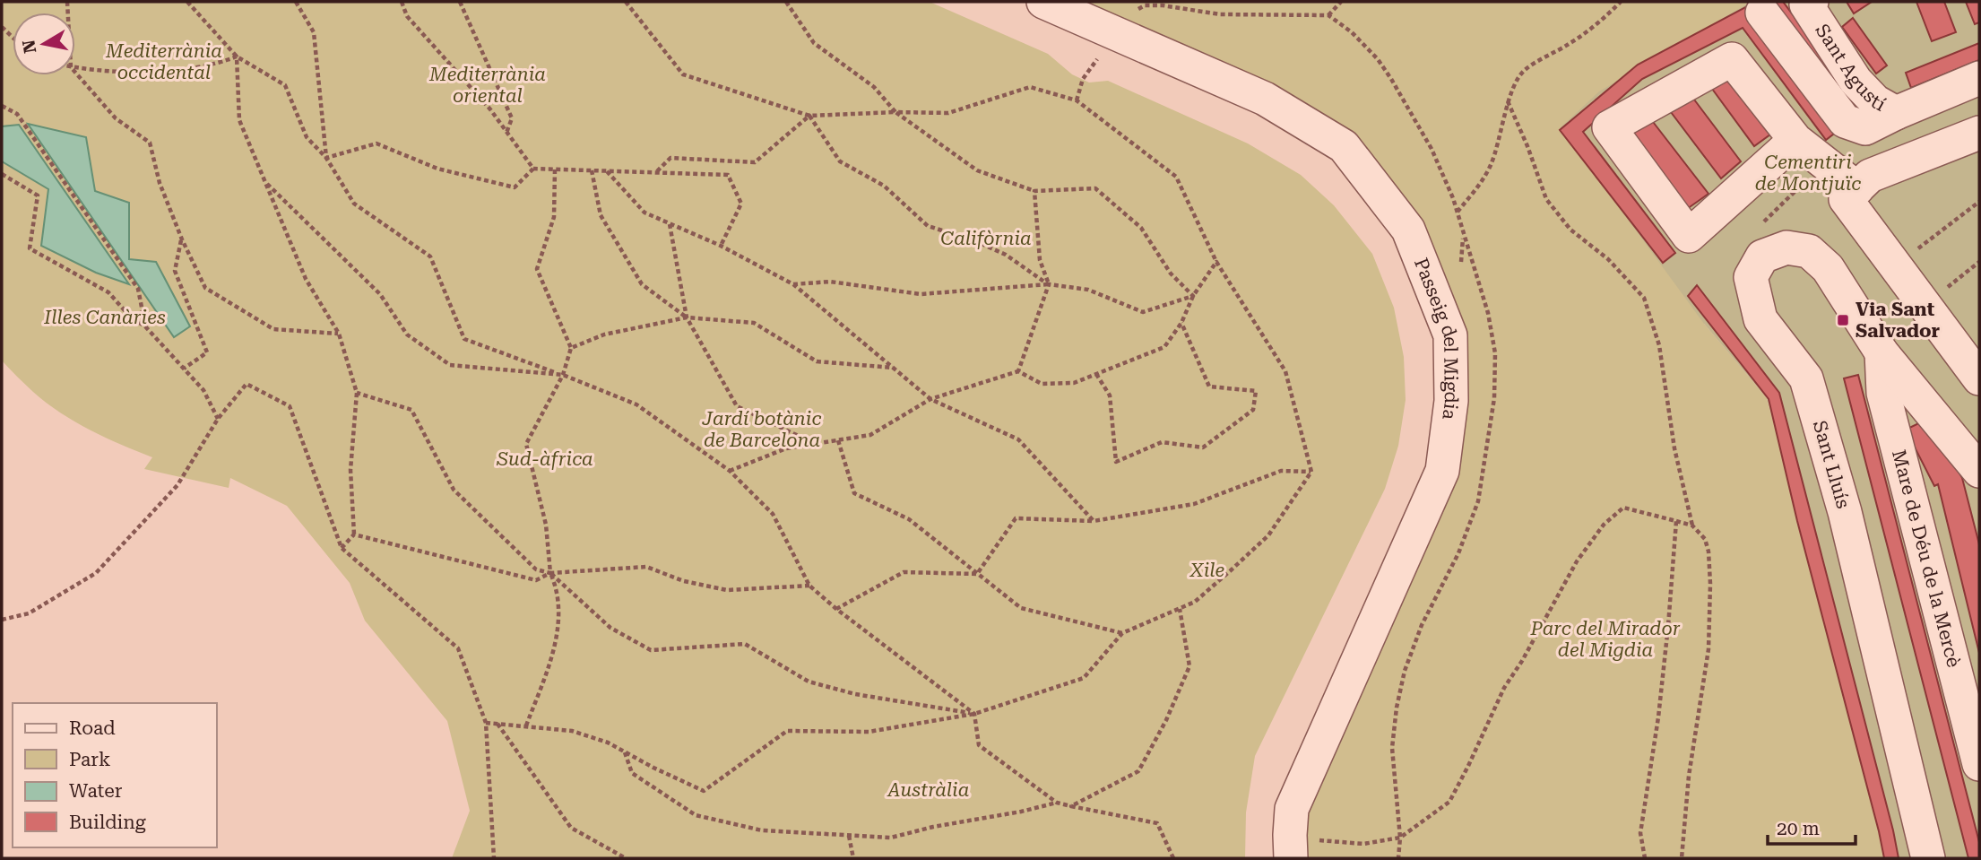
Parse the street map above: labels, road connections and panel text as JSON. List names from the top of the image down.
{
  "streets": {
    "street": [
      "Sant Agustí",
      "Passeig del Migdia",
      "Sant Lluís",
      "Mare de Déu de la Mercè"
    ]
  },
  "crossings": [
    ["Sant Lluís", "Mare de Déu de la Mercè"]
  ],
  "parks": [
    "Mediterrània occidental",
    "Mediterrània oriental",
    "Cementiri de Montjuïc",
    "Califòrnia",
    "Illes Canàries",
    "Jardí botànic de Barcelona",
    "Sud-àfrica",
    "Xile",
    "Parc del Mirador del Migdia",
    "Austràlia"
  ],
  "places": {
    "transit": ["Via Sant Salvador"]
  },
  "legend": [
    "Road",
    "Park",
    "Water",
    "Building"
  ],
  "scale_bar": "20 m",
  "north": "left"
}
